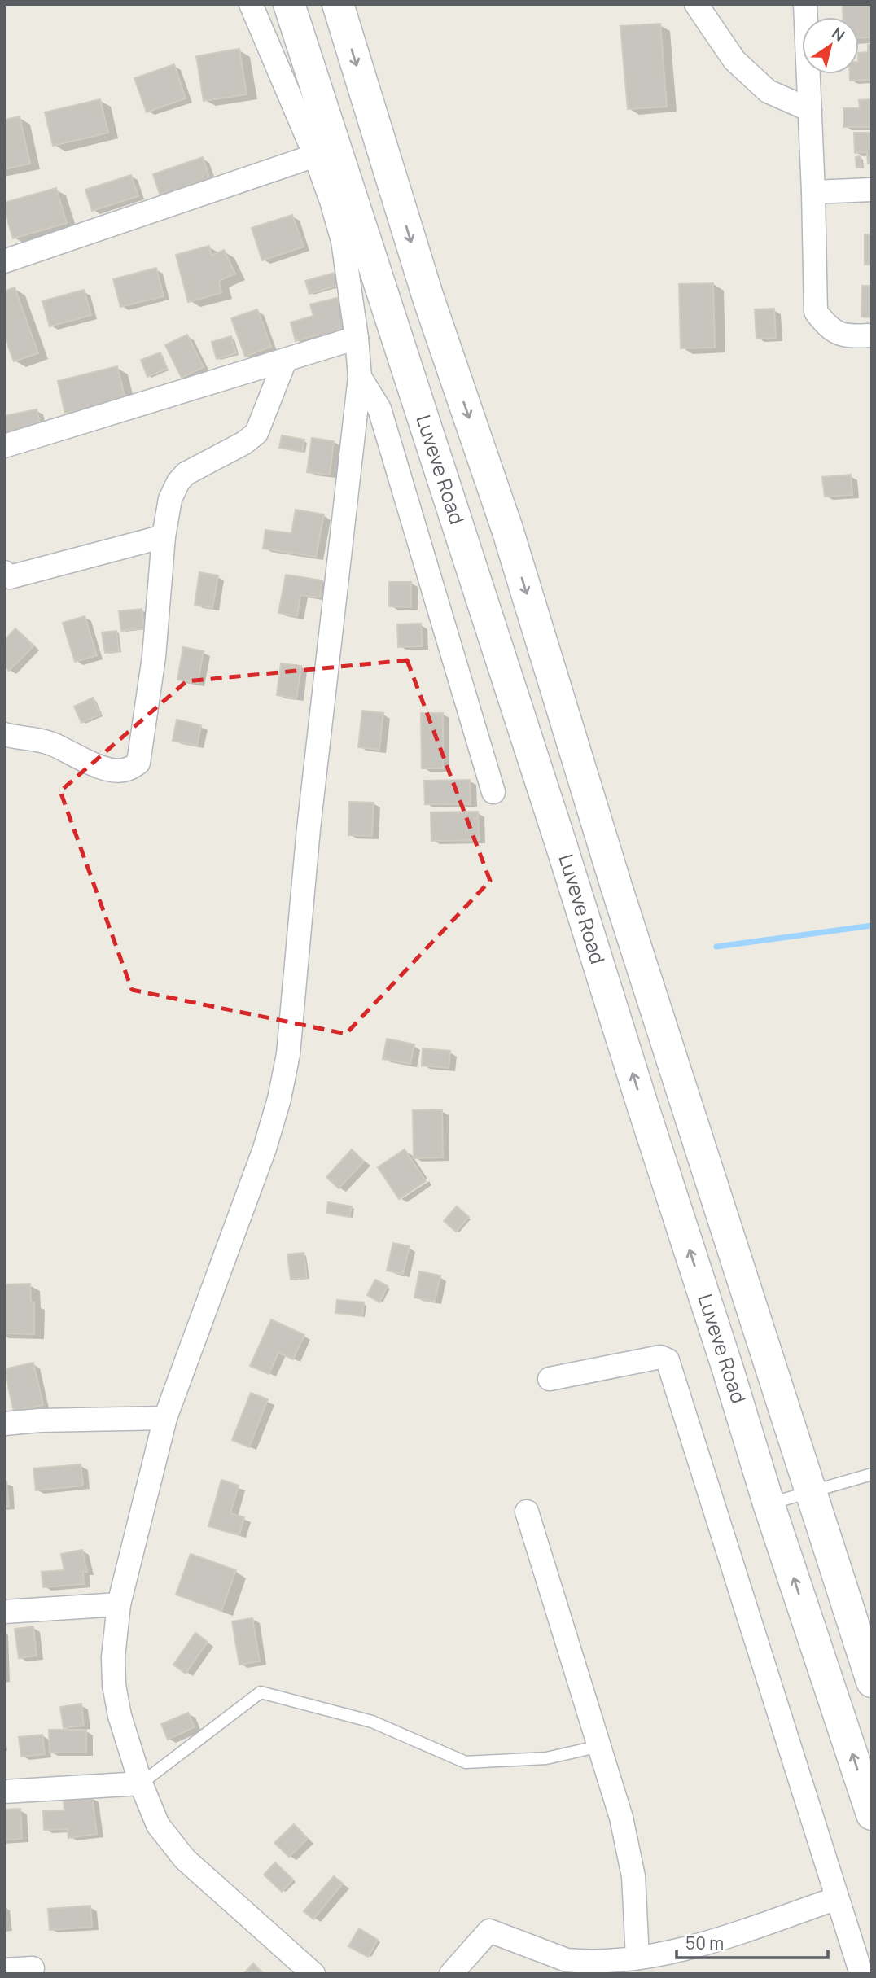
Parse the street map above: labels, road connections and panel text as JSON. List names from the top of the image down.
{
  "streets": {
    "street": ["Luveve Road"]
  },
  "scale_bar": "50 m",
  "north": "top right"
}
